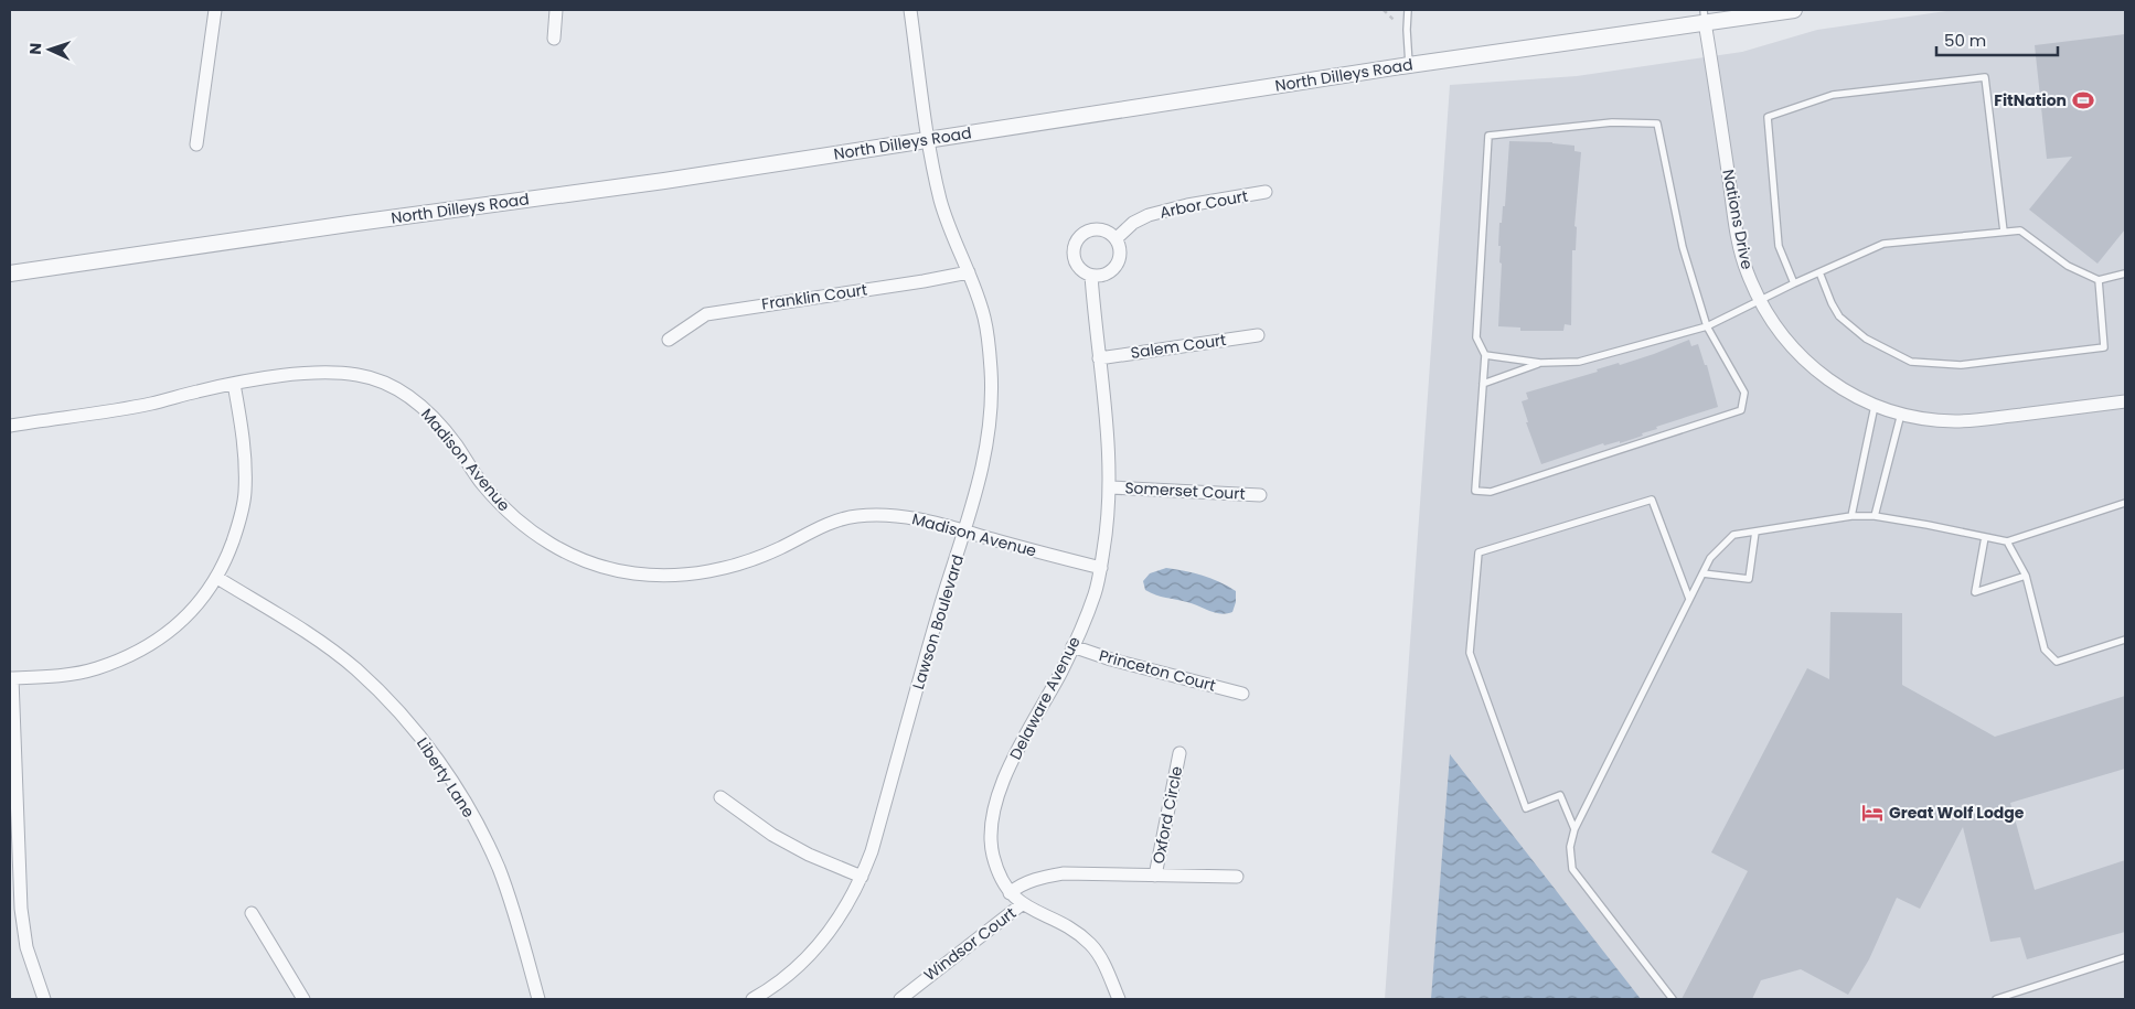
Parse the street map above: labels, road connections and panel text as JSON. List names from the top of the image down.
{
  "streets": {
    "street": [
      "North Dilleys Road",
      "Arbor Court",
      "Nations Drive",
      "Franklin Court",
      "Salem Court",
      "Madison Avenue",
      "Somerset Court",
      "Lawson Boulevard",
      "Princeton Court",
      "Delaware Avenue",
      "Liberty Lane",
      "Oxford Circle",
      "Windsor Court"
    ]
  },
  "crossings": [
    ["North Dilleys Road", "Nations Drive"],
    ["North Dilleys Road", "Lawson Boulevard"],
    ["Arbor Court", "Delaware Avenue"],
    ["Franklin Court", "Lawson Boulevard"],
    ["Salem Court", "Delaware Avenue"],
    ["Madison Avenue", "Lawson Boulevard"],
    ["Madison Avenue", "Delaware Avenue"],
    ["Somerset Court", "Delaware Avenue"],
    ["Princeton Court", "Delaware Avenue"],
    ["Delaware Avenue", "Oxford Circle"],
    ["Delaware Avenue", "Windsor Court"]
  ],
  "places": {
    "sports": ["FitNation"],
    "hotel": ["Great Wolf Lodge"]
  },
  "scale_bar": "50 m",
  "north": "left"
}
